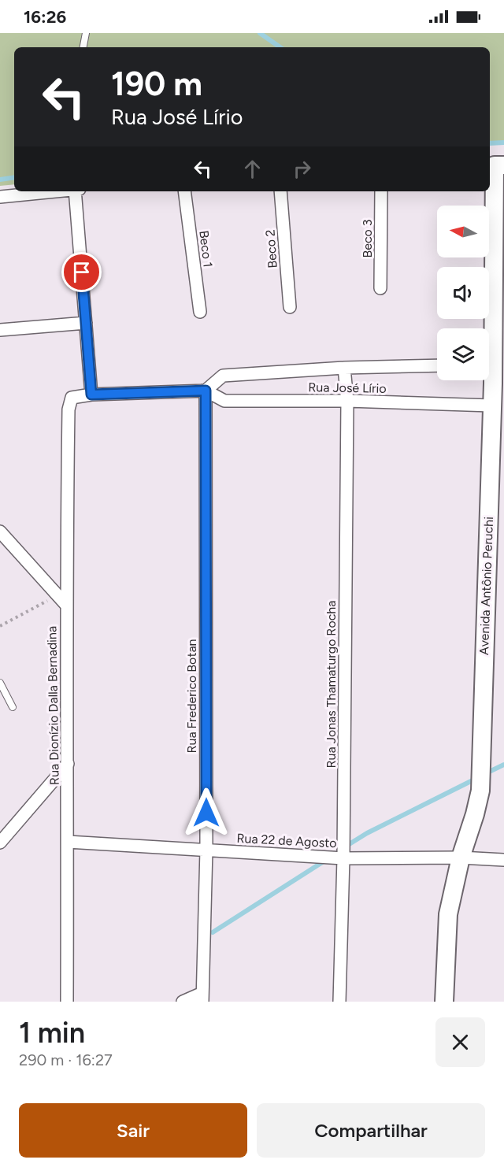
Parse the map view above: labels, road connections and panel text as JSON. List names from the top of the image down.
{
  "streets": {
    "main road": ["Avenida Antônio Peruchi"],
    "street": [
      "Beco 3",
      "Beco 1",
      "Beco 2",
      "Rua José Lírio",
      "Rua Jonas Thamaturgo Rocha",
      "Rua Frederico Botan",
      "Rua Dionízio Dalla Bernadina",
      "Rua 22 de Agosto"
    ]
  },
  "crossings": [
    ["Rua José Lírio", "Avenida Antônio Peruchi"],
    ["Rua José Lírio", "Rua Jonas Thamaturgo Rocha"],
    ["Rua José Lírio", "Rua Frederico Botan"],
    ["Rua José Lírio", "Rua Dionízio Dalla Bernadina"],
    ["Avenida Antônio Peruchi", "Rua 22 de Agosto"],
    ["Rua Jonas Thamaturgo Rocha", "Rua 22 de Agosto"],
    ["Rua Frederico Botan", "Rua 22 de Agosto"],
    ["Rua Dionízio Dalla Bernadina", "Rua 22 de Agosto"]
  ],
  "north": "left",
  "page": {
    "status": "16:26",
    "turn": ["190 m", "Rua José Lírio"],
    "heading": ["1 min", "290 m · 16:27"],
    "buttons": ["Sair", "Compartilhar"]
  }
}
